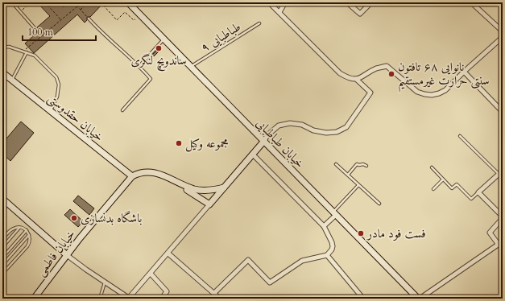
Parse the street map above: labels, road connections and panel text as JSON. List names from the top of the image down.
{
  "streets": {
    "street": ["خیابان حقدوستی", "خیابان طباطبایی", "خیابان فاطمی"],
    "lane": ["طباطبایی ۹"]
  },
  "crossings": [
    ["طباطبایی ۹", "خیابان طباطبایی"],
    ["خیابان حقدوستی", "خیابان فاطمی"]
  ],
  "places": [
    "ساندویچ لنگری",
    "نانوایی ۶۸ تافتون سنتی حرارت غیرمستقیم",
    "مجموعه وکیل",
    "باشگاه بدنسازی",
    "فست فود مادر"
  ],
  "scale_bar": "100 m"
}
